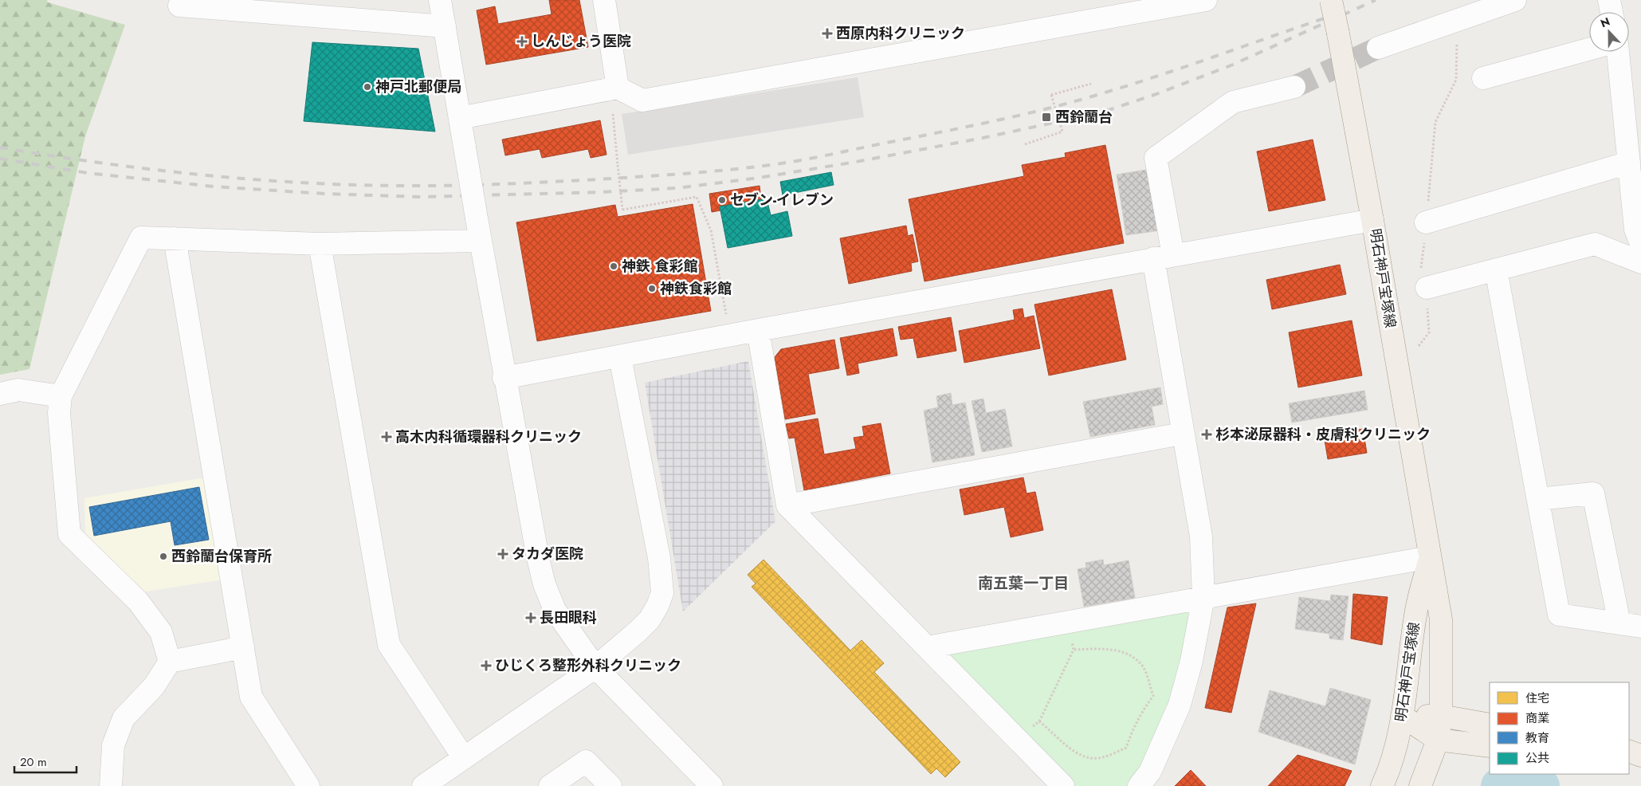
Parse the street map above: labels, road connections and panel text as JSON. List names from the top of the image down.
{
  "streets": {
    "main road": ["明石神戸宝塚線"]
  },
  "districts": ["南五葉一丁目"],
  "places": {
    "health": [
      "西原内科クリニック",
      "しんじょう医院",
      "杉本泌尿器科・皮膚科クリニック",
      "高木内科循環器科クリニック",
      "タカダ医院",
      "長田眼科",
      "ひじくろ整形外科クリニック"
    ],
    "other": [
      "神戸北郵便局",
      "セブン-イレブン",
      "神鉄 食彩館",
      "神鉄食彩館",
      "西鈴蘭台保育所"
    ],
    "transit": ["西鈴蘭台"]
  },
  "legend": [
    "住宅",
    "商業",
    "教育",
    "公共"
  ],
  "scale_bar": "20 m",
  "north": "top"
}
